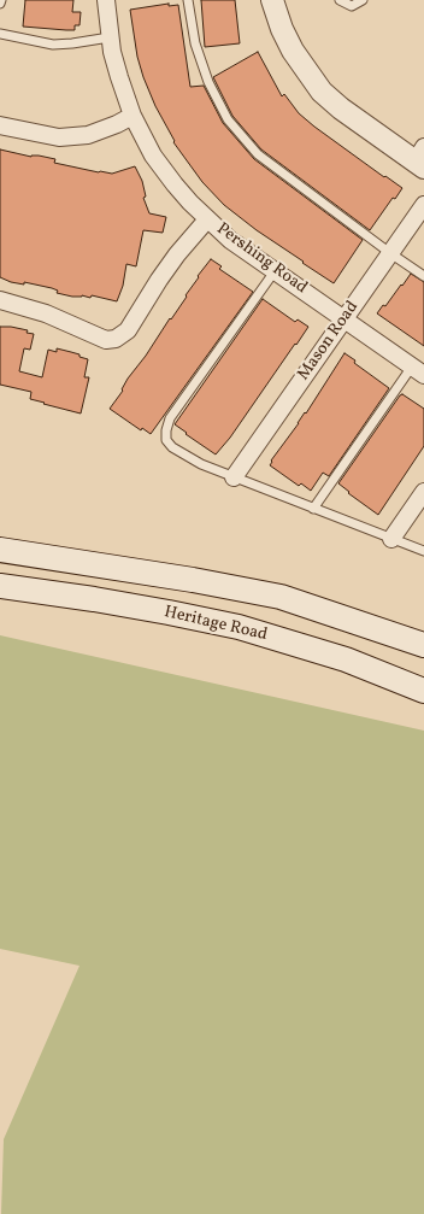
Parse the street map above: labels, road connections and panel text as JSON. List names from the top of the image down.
{
  "streets": {
    "main road": ["Heritage Road"],
    "street": ["Pershing Road", "Mason Road"]
  },
  "crossings": [
    ["Pershing Road", "Mason Road"]
  ]
}
